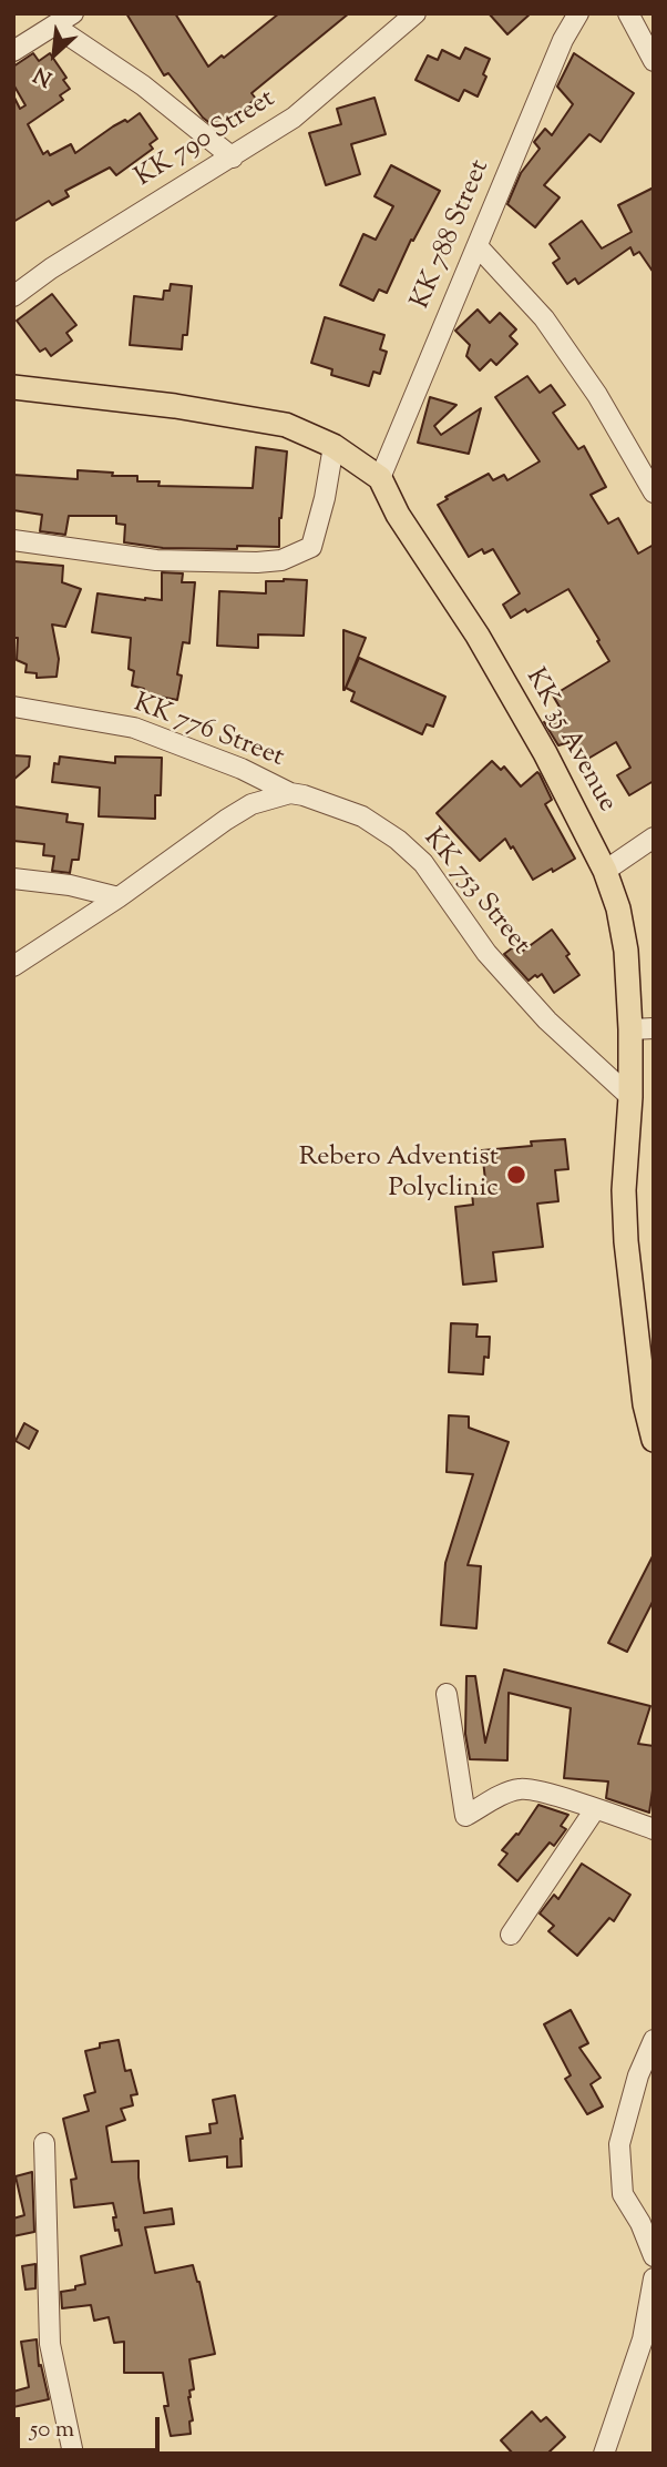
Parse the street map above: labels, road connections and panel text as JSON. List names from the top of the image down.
{
  "streets": {
    "main road": ["KK 35 Avenue"],
    "street": [
      "KK 790 Street",
      "KK 788 Street",
      "KK 776 Street",
      "KK 753 Street"
    ]
  },
  "crossings": [
    ["KK 788 Street", "KK 35 Avenue"],
    ["KK 776 Street", "KK 753 Street"],
    ["KK 35 Avenue", "KK 753 Street"]
  ],
  "places": ["Rebero Adventist Polyclinic"],
  "scale_bar": "50 m",
  "north": "bottom left"
}
